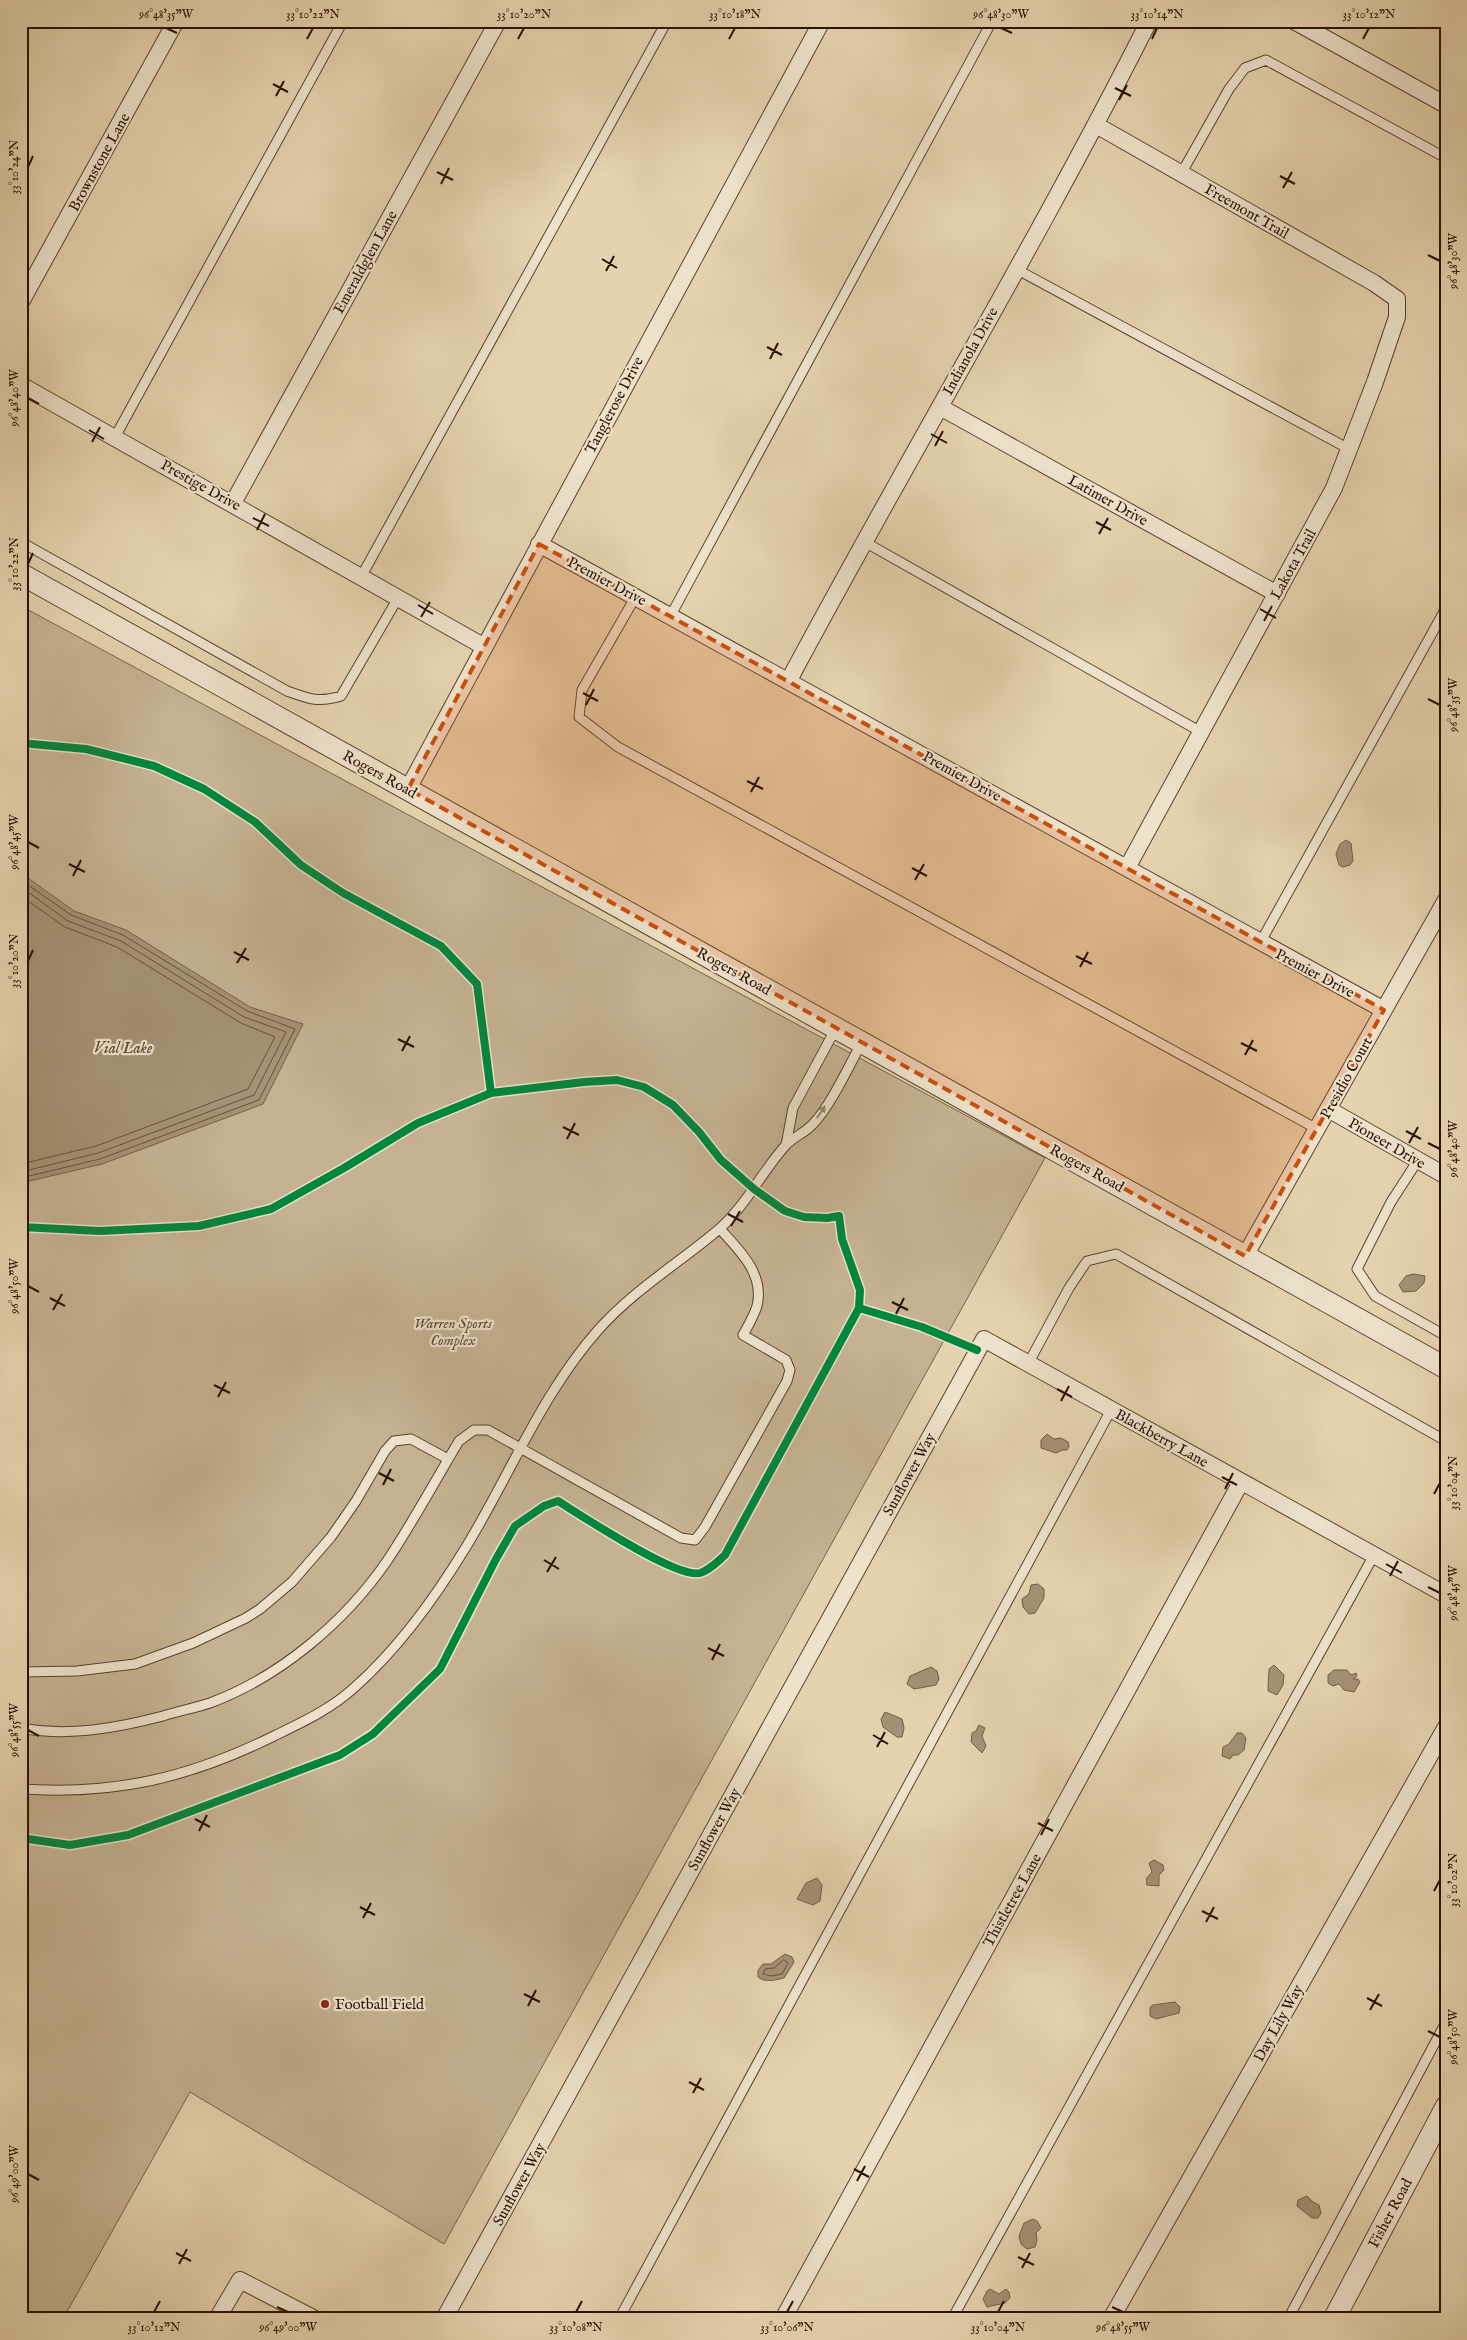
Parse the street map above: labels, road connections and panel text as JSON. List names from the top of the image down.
{
  "streets": {
    "street": [
      "Brownstone Lane",
      "Freemont Trail",
      "Emeraldglen Lane",
      "Indianola Drive",
      "Tanglerose Drive",
      "Prestige Drive",
      "Latimer Drive",
      "Lakota Trail",
      "Premier Drive",
      "Rogers Road",
      "Presidio Court",
      "Pioneer Drive",
      "Blackberry Lane",
      "Sunflower Way",
      "Thistletree Lane",
      "Day Lily Way",
      "Fisher Road"
    ]
  },
  "crossings": [
    ["Freemont Trail", "Indianola Drive"],
    ["Freemont Trail", "Lakota Trail"],
    ["Emeraldglen Lane", "Prestige Drive"],
    ["Indianola Drive", "Latimer Drive"],
    ["Indianola Drive", "Premier Drive"],
    ["Tanglerose Drive", "Prestige Drive"],
    ["Tanglerose Drive", "Premier Drive"],
    ["Tanglerose Drive", "Rogers Road"],
    ["Latimer Drive", "Lakota Trail"],
    ["Lakota Trail", "Premier Drive"],
    ["Premier Drive", "Presidio Court"],
    ["Rogers Road", "Presidio Court"],
    ["Presidio Court", "Pioneer Drive"],
    ["Blackberry Lane", "Sunflower Way"],
    ["Blackberry Lane", "Thistletree Lane"]
  ],
  "water": ["Vial Lake"],
  "parks": ["Warren Sports Complex"],
  "places": ["Football Field"],
  "coordinates": [
    "96°48'35\"W",
    "33°10'22\"N",
    "33°10'20\"N",
    "33°10'18\"N",
    "96°48'30\"W",
    "33°10'14\"N",
    "33°10'12\"N",
    "33°10'24\"N",
    "96°48'40\"W",
    "96°48'45\"W",
    "96°48'50\"W",
    "33°10'04\"N",
    "96°48'55\"W",
    "33°10'02\"N",
    "96°49'00\"W",
    "33°10'08\"N",
    "33°10'06\"N"
  ]
}
